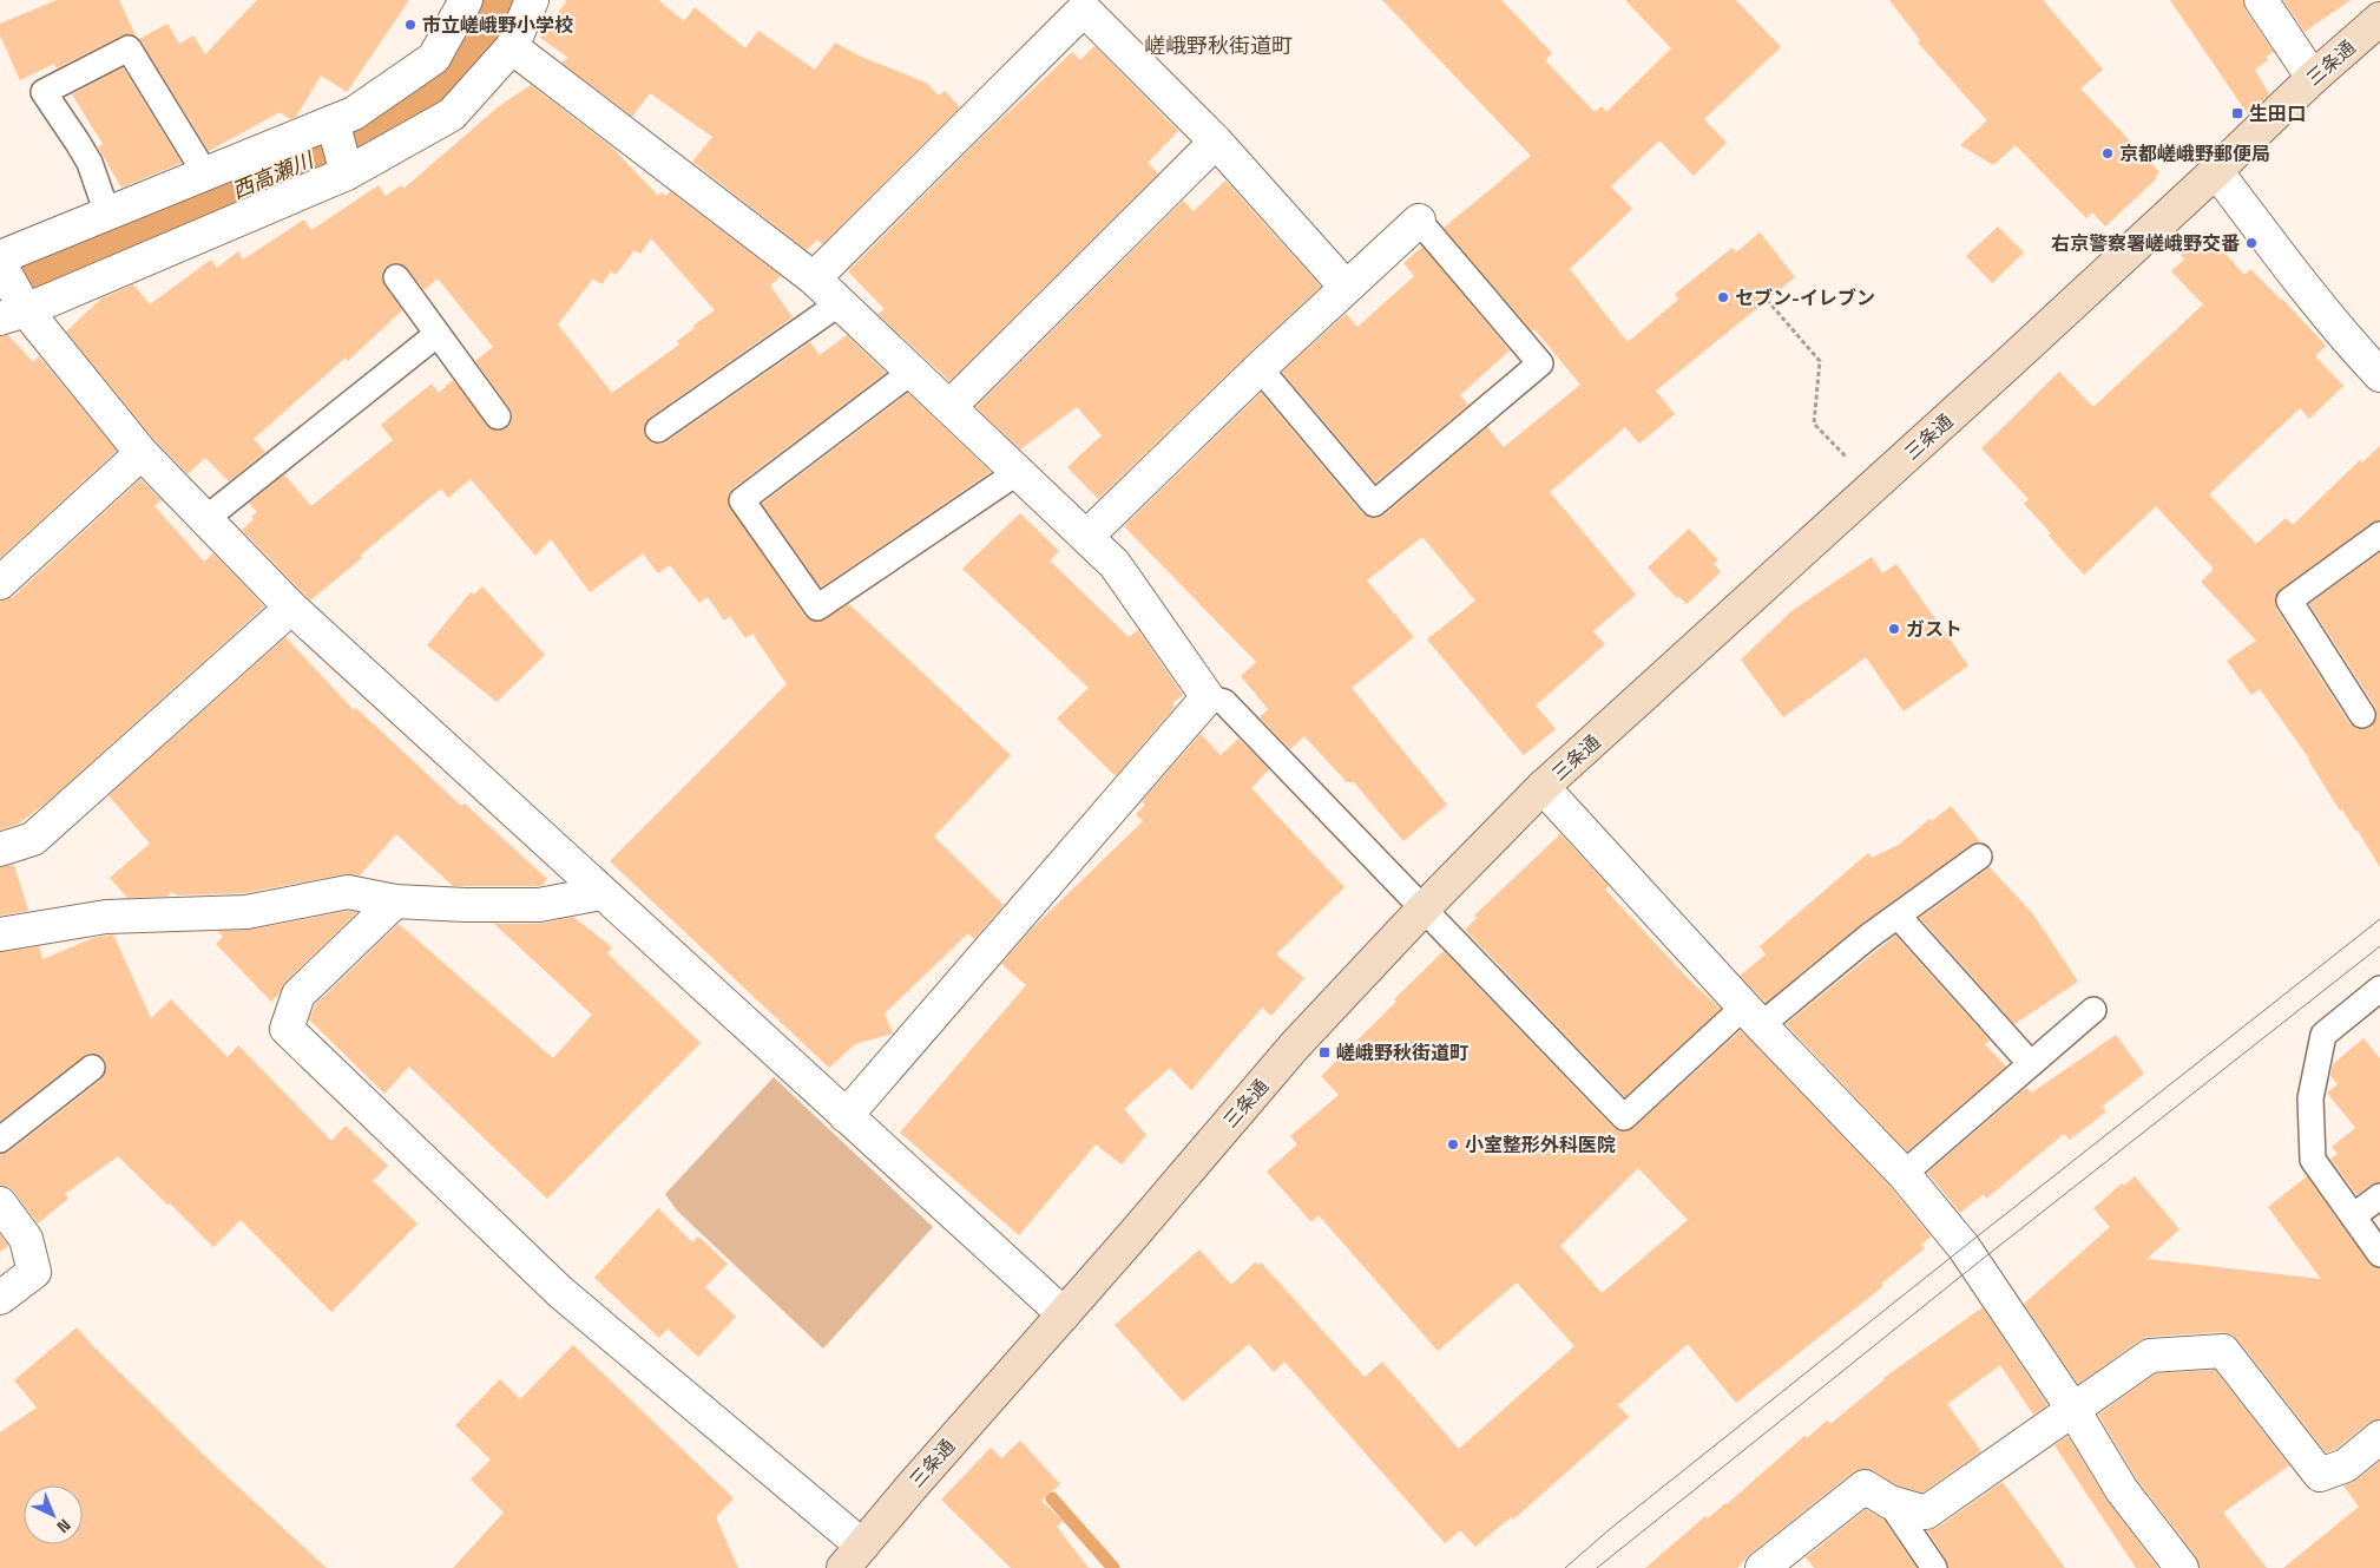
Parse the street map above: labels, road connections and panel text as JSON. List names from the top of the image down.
{
  "streets": {
    "main road": ["三条通"]
  },
  "districts": ["嵯峨野秋街道町"],
  "water": ["西高瀬川"],
  "places": {
    "other": [
      "市立嵯峨野小学校",
      "京都嵯峨野郵便局",
      "右京警察署嵯峨野交番",
      "セブン-イレブン",
      "ガスト",
      "小室整形外科医院"
    ],
    "transit": ["生田口", "嵯峨野秋街道町"]
  },
  "north": "bottom right"
}
